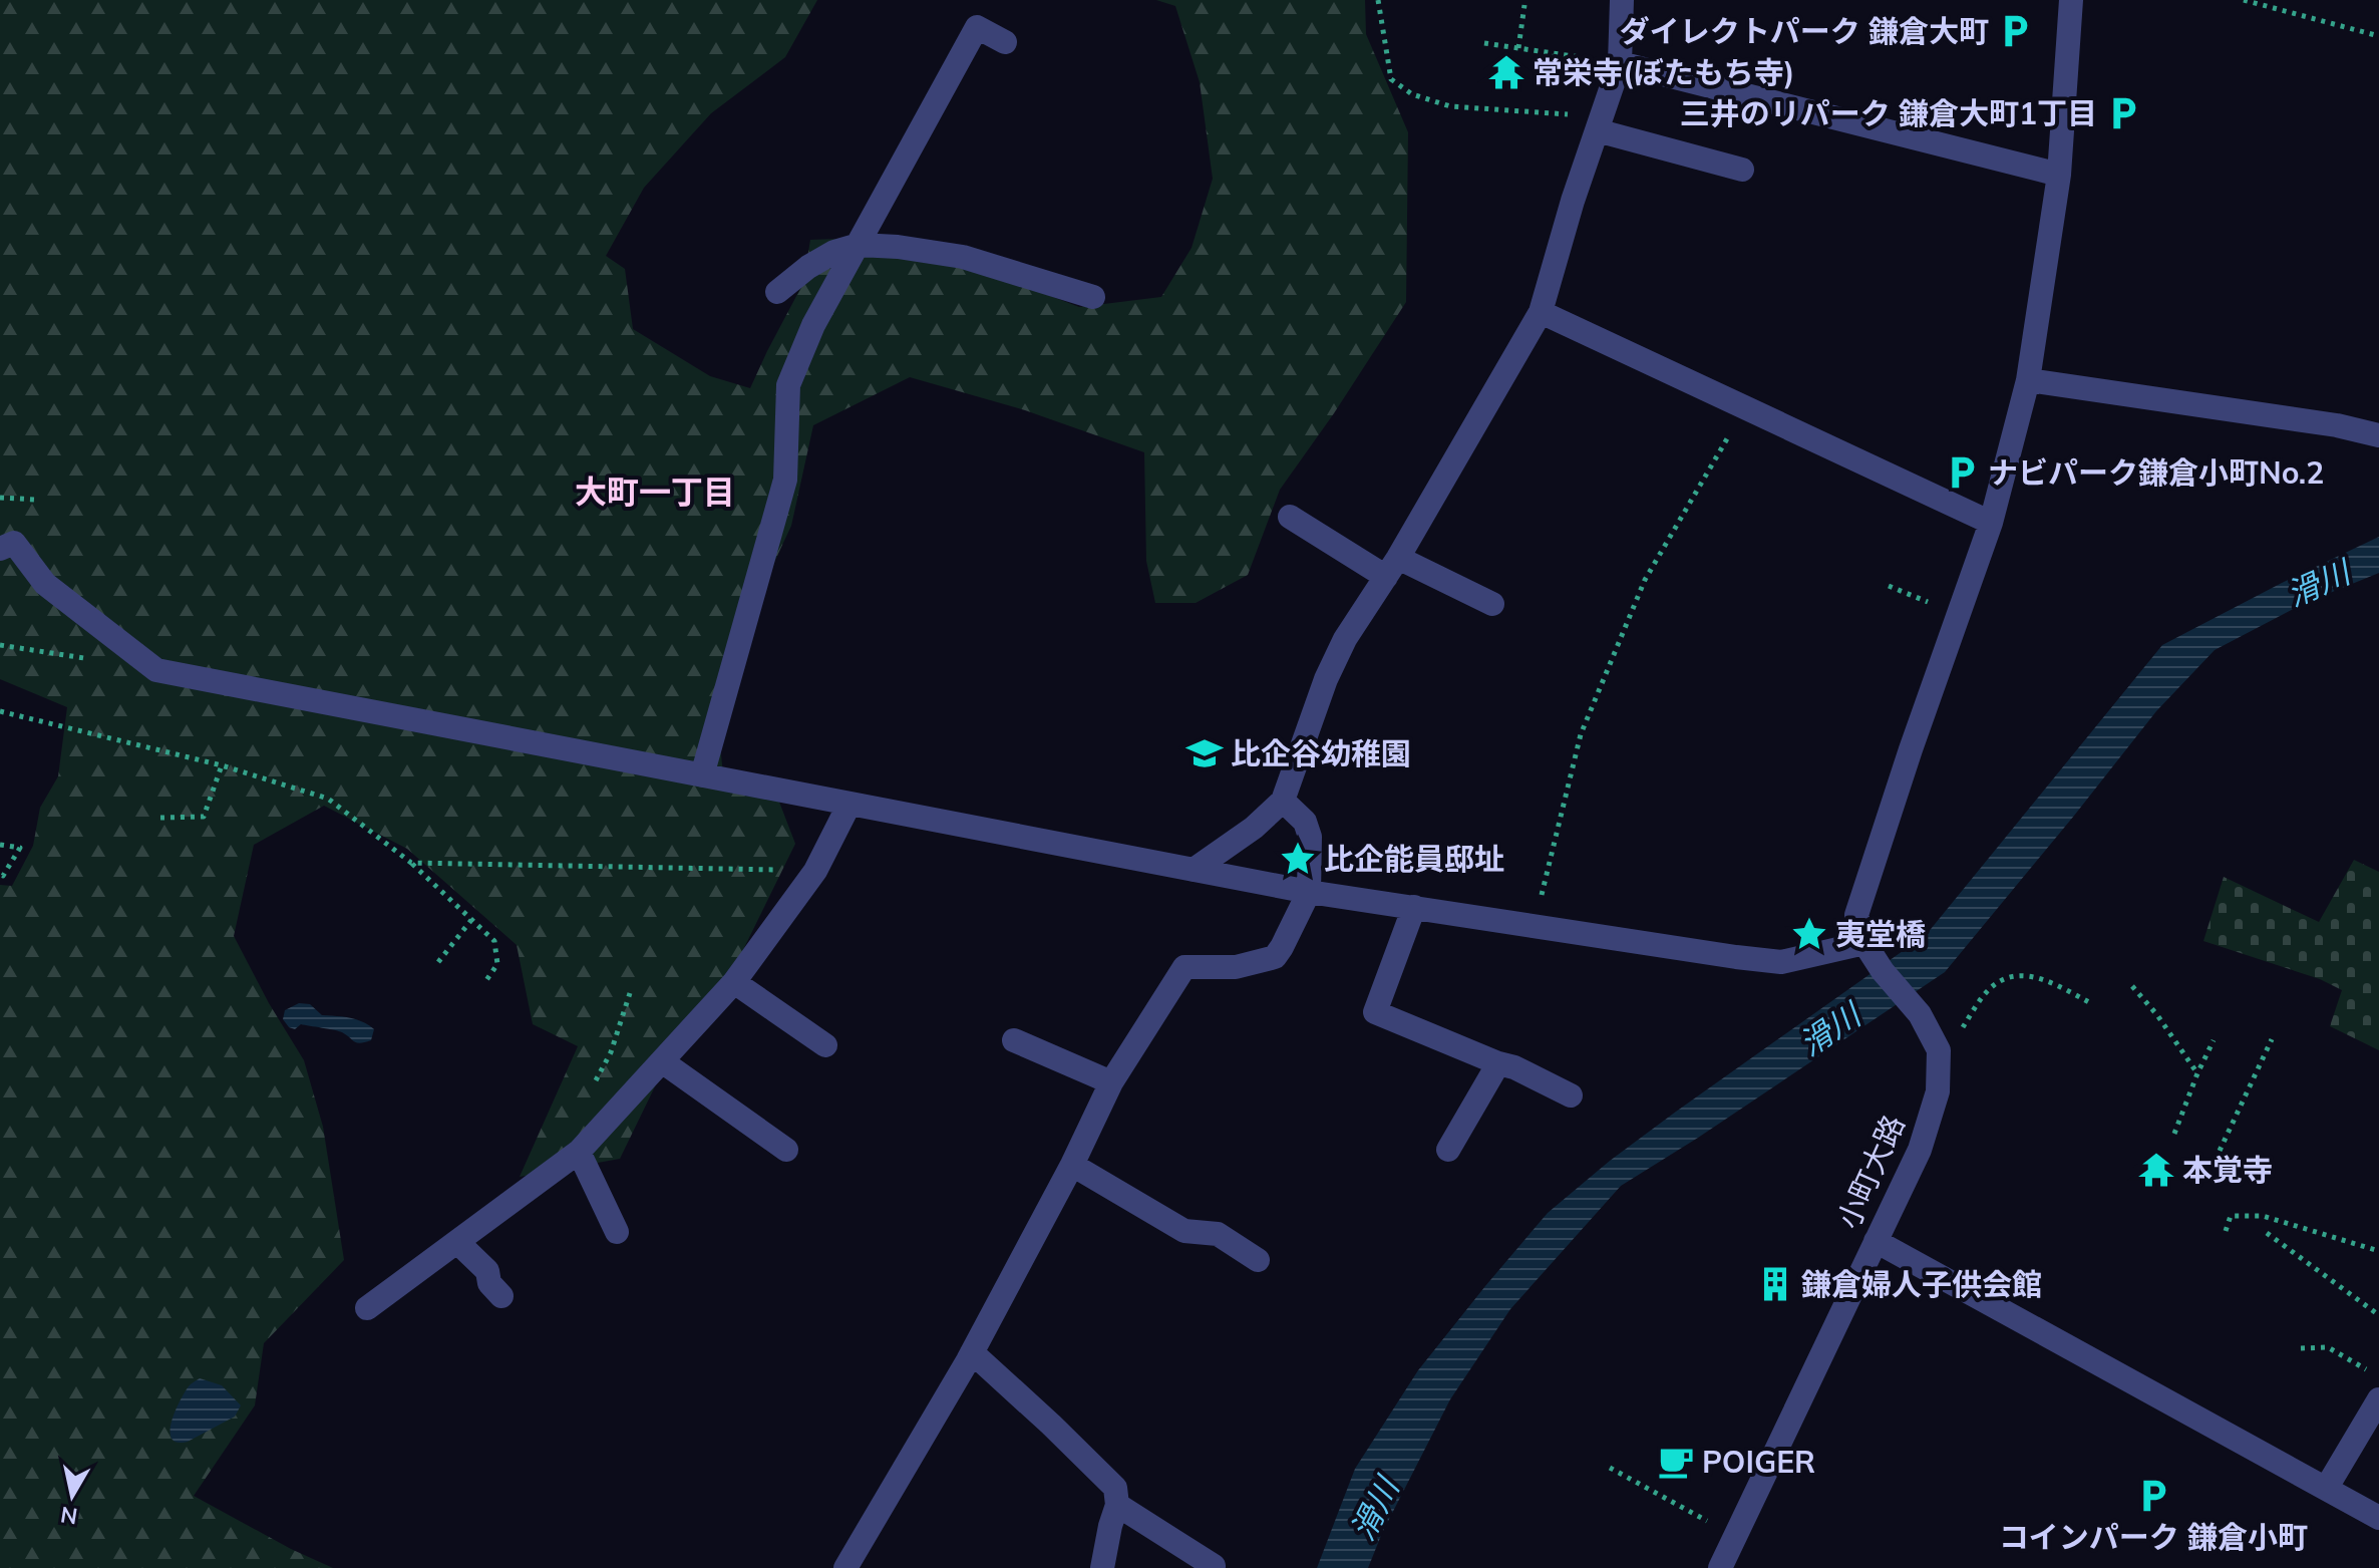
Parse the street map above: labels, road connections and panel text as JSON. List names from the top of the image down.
{
  "streets": {
    "street": ["小町大路"]
  },
  "districts": ["大町一丁目"],
  "water": ["滑川"],
  "places": {
    "parking": [
      "ダイレクトパーク 鎌倉大町",
      "三井のリパーク 鎌倉大町1丁目",
      "ナビパーク鎌倉小町No.2",
      "コインパーク 鎌倉小町"
    ],
    "temple": ["常栄寺(ぼたもち寺)", "本覚寺"],
    "school or university": ["比企谷幼稚園"],
    "place": ["比企能員邸址", "夷堂橋"],
    "building": ["鎌倉婦人子供会館"],
    "cafe": ["POIGER"]
  },
  "north": "bottom"
}
